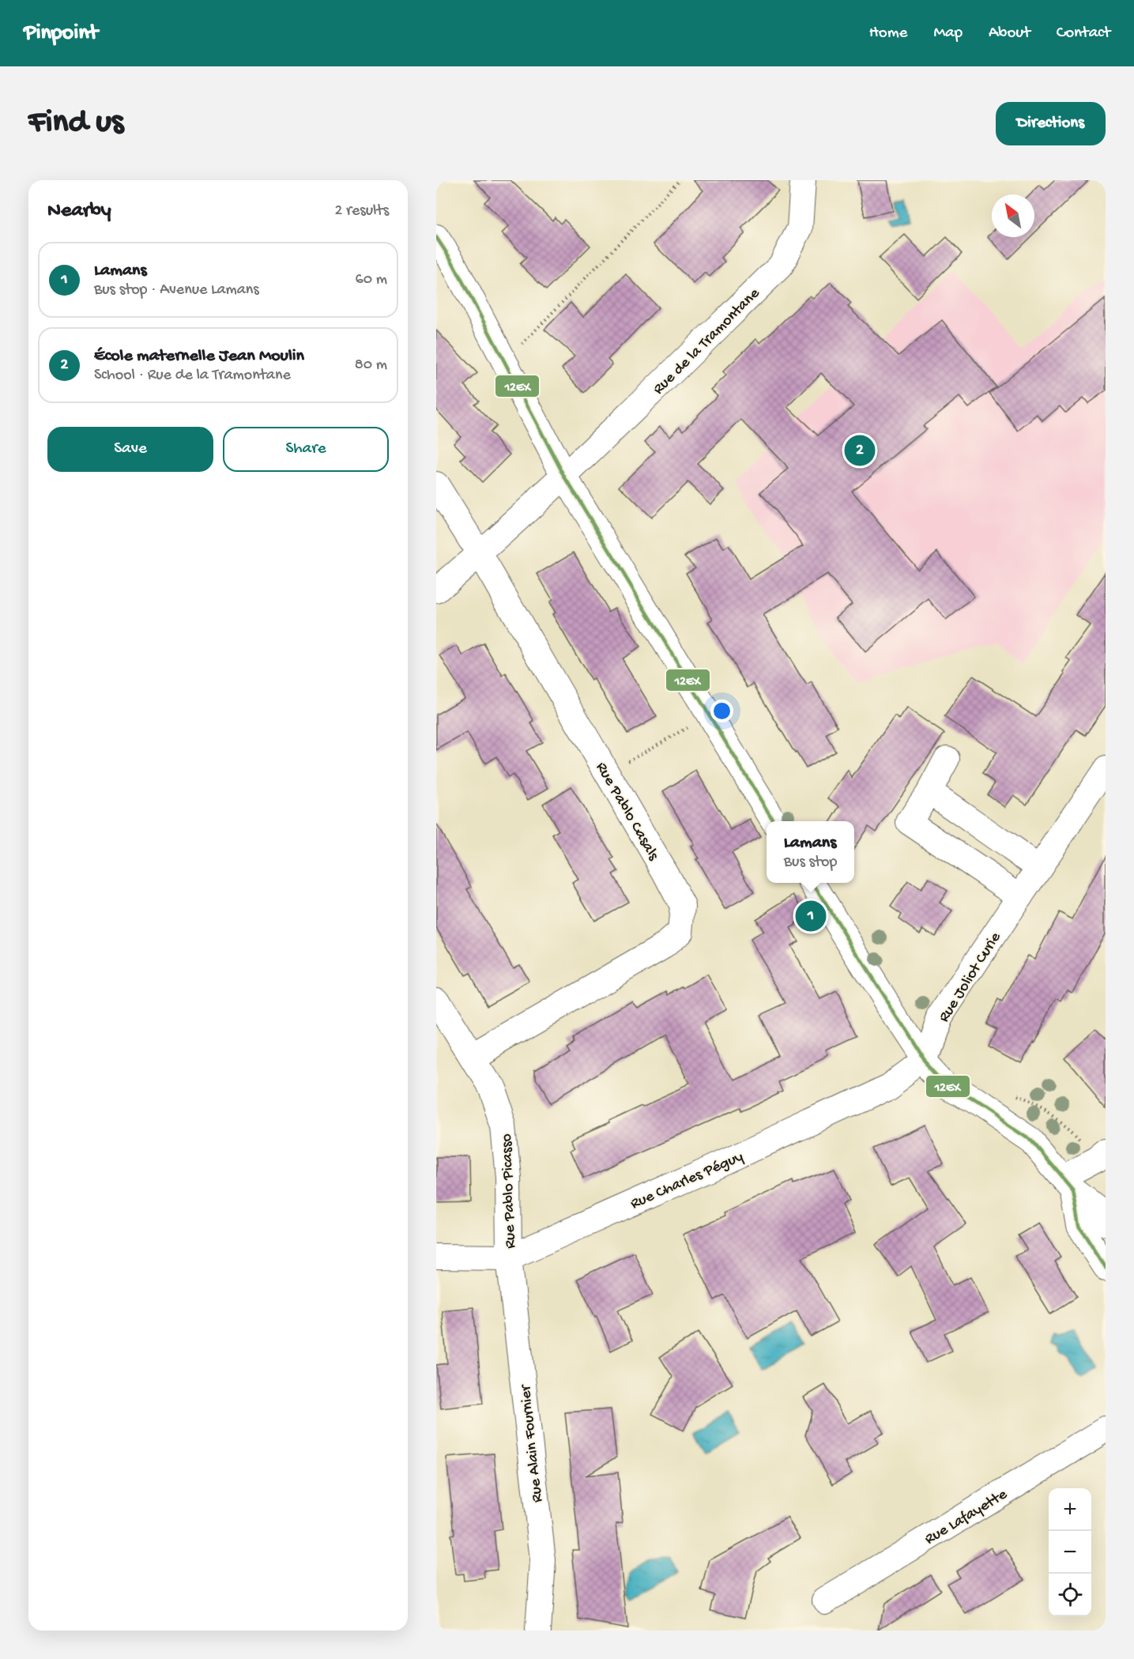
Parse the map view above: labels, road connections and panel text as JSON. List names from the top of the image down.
{
  "streets": {
    "street": [
      "Rue de la Tramontane",
      "Rue Pablo Casals",
      "Rue Joliot Curie",
      "Rue Charles Péguy",
      "Rue Pablo Picasso",
      "Rue Alain Fournier",
      "Rue Lafayette"
    ]
  },
  "crossings": [
    ["Rue de la Tramontane", "Rue Pablo Casals"],
    ["Rue Pablo Casals", "Rue Pablo Picasso"],
    ["Rue Joliot Curie", "Rue Charles Péguy"],
    ["Rue Charles Péguy", "Rue Pablo Picasso"],
    ["Rue Charles Péguy", "Rue Alain Fournier"],
    ["Rue Pablo Picasso", "Rue Alain Fournier"]
  ],
  "lines": ["transit line 12EX"],
  "north": "top left",
  "page": {
    "header": "Pinpoint",
    "nav": [
      "Home",
      "Map",
      "About",
      "Contact"
    ],
    "buttons": [
      "Directions",
      ["Save", "Share"]
    ],
    "title": "Find us",
    "heading": ["Nearby", "2 results"],
    "list": [
      {
        "mark": "1",
        "name": "Lamans",
        "note": "Bus stop · Avenue Lamans",
        "value": "60 m"
      },
      {
        "mark": "2",
        "name": "École maternelle Jean Moulin",
        "note": "School · Rue de la Tramontane",
        "value": "80 m"
      }
    ],
    "pins": ["2", "1"],
    "popup": ["Lamans", "Bus stop"],
    "map_buttons": ["+", "−"]
  }
}
